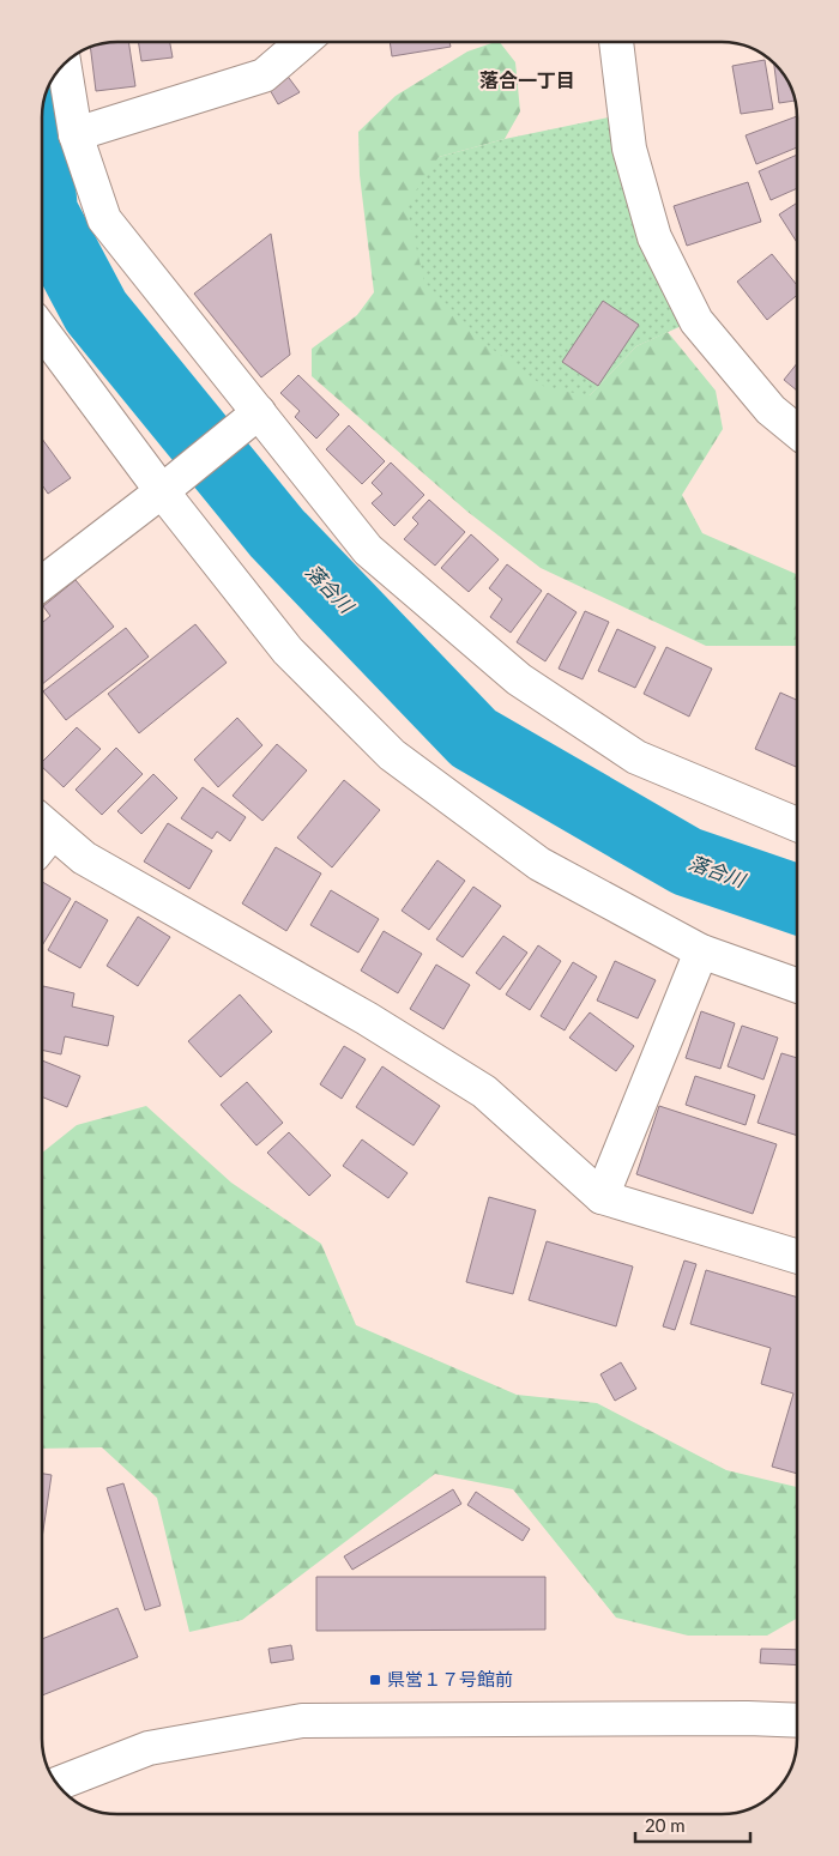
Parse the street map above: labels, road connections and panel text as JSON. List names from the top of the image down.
{
  "districts": ["落合一丁目"],
  "water": ["落合川"],
  "places": {
    "transit": ["県営１７号館前"]
  },
  "scale_bar": "20 m"
}
